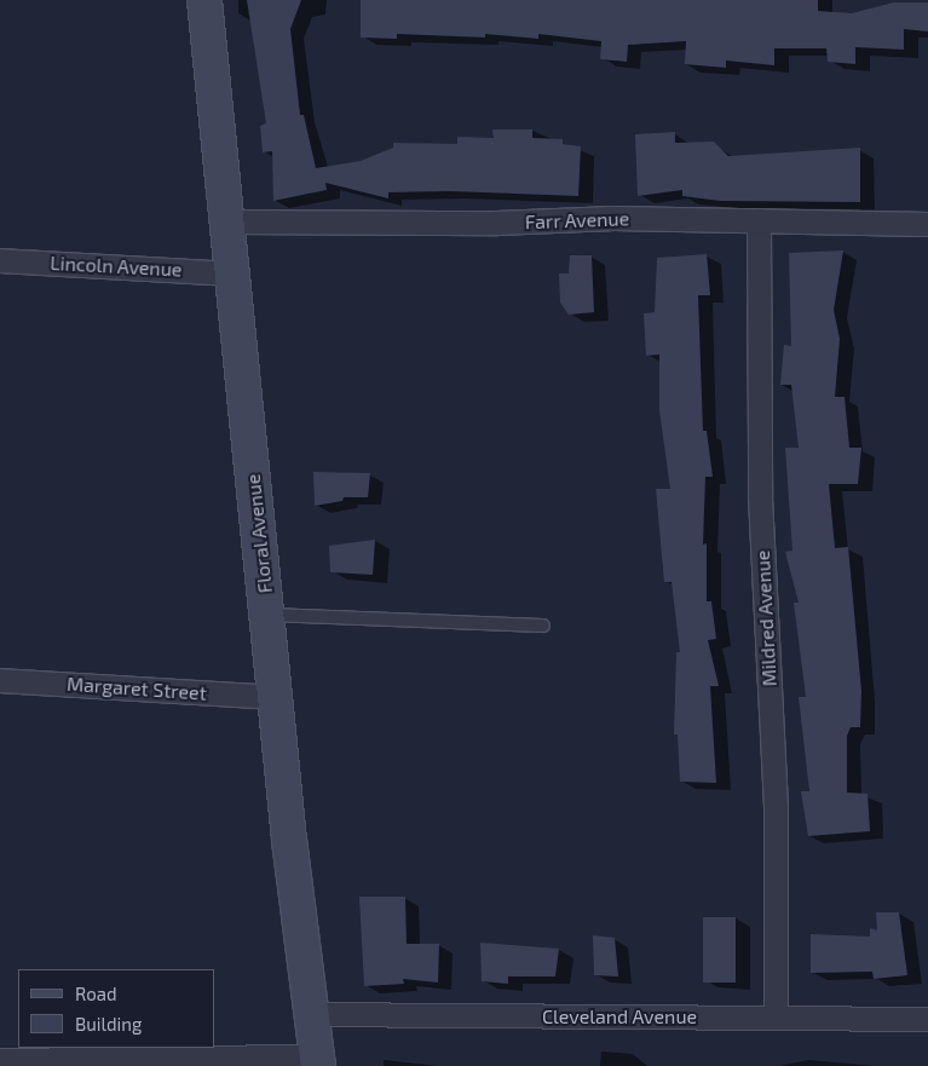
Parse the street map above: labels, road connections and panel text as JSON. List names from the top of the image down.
{
  "streets": {
    "street": [
      "Farr Avenue",
      "Lincoln Avenue",
      "Floral Avenue",
      "Mildred Avenue",
      "Margaret Street",
      "Cleveland Avenue"
    ]
  },
  "crossings": [
    ["Farr Avenue", "Floral Avenue"],
    ["Farr Avenue", "Mildred Avenue"],
    ["Lincoln Avenue", "Floral Avenue"],
    ["Floral Avenue", "Margaret Street"],
    ["Floral Avenue", "Cleveland Avenue"],
    ["Mildred Avenue", "Cleveland Avenue"]
  ],
  "legend": ["Road", "Building"]
}
